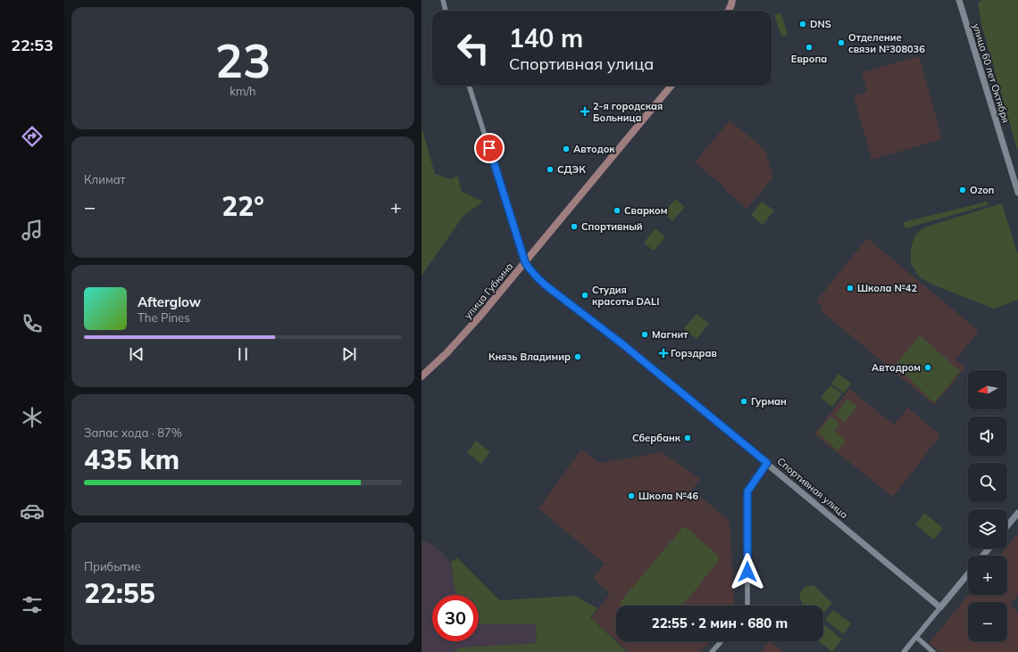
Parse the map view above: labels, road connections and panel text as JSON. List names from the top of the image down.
{
  "streets": {
    "main road": ["улица Губкина"],
    "street": ["улица 60 лет Октября", "Спортивная улица"]
  },
  "crossings": [
    ["улица Губкина", "Спортивная улица"]
  ],
  "places": {
    "other": [
      "DNS",
      "Отделение связи №308036",
      "Европа",
      "Автодок",
      "СДЭК",
      "Ozon",
      "Сварком",
      "Спортивный",
      "Школа №42",
      "Студия красоты DALI",
      "Магнит",
      "Князь Владимир",
      "Автодром",
      "Гурман",
      "Сбербанк",
      "Школа №46"
    ],
    "health": ["2-я городская Больница", "Горздрав"]
  },
  "north": "left",
  "page": {
    "tabs": "22:53",
    "tile": [
      ["23", "km/h"],
      "Климат",
      ["Запас хода · 87%", "435 km"],
      ["Прибытие", "22:55"]
    ],
    "turn": ["140 m", "Спортивная улица"],
    "heat": ["−", "22°", "+"],
    "song": ["Afterglow", "The Pines"],
    "map_buttons": ["+", "−"],
    "limit": "30",
    "trip": "22:55 · 2 мин · 680 m"
  }
}
